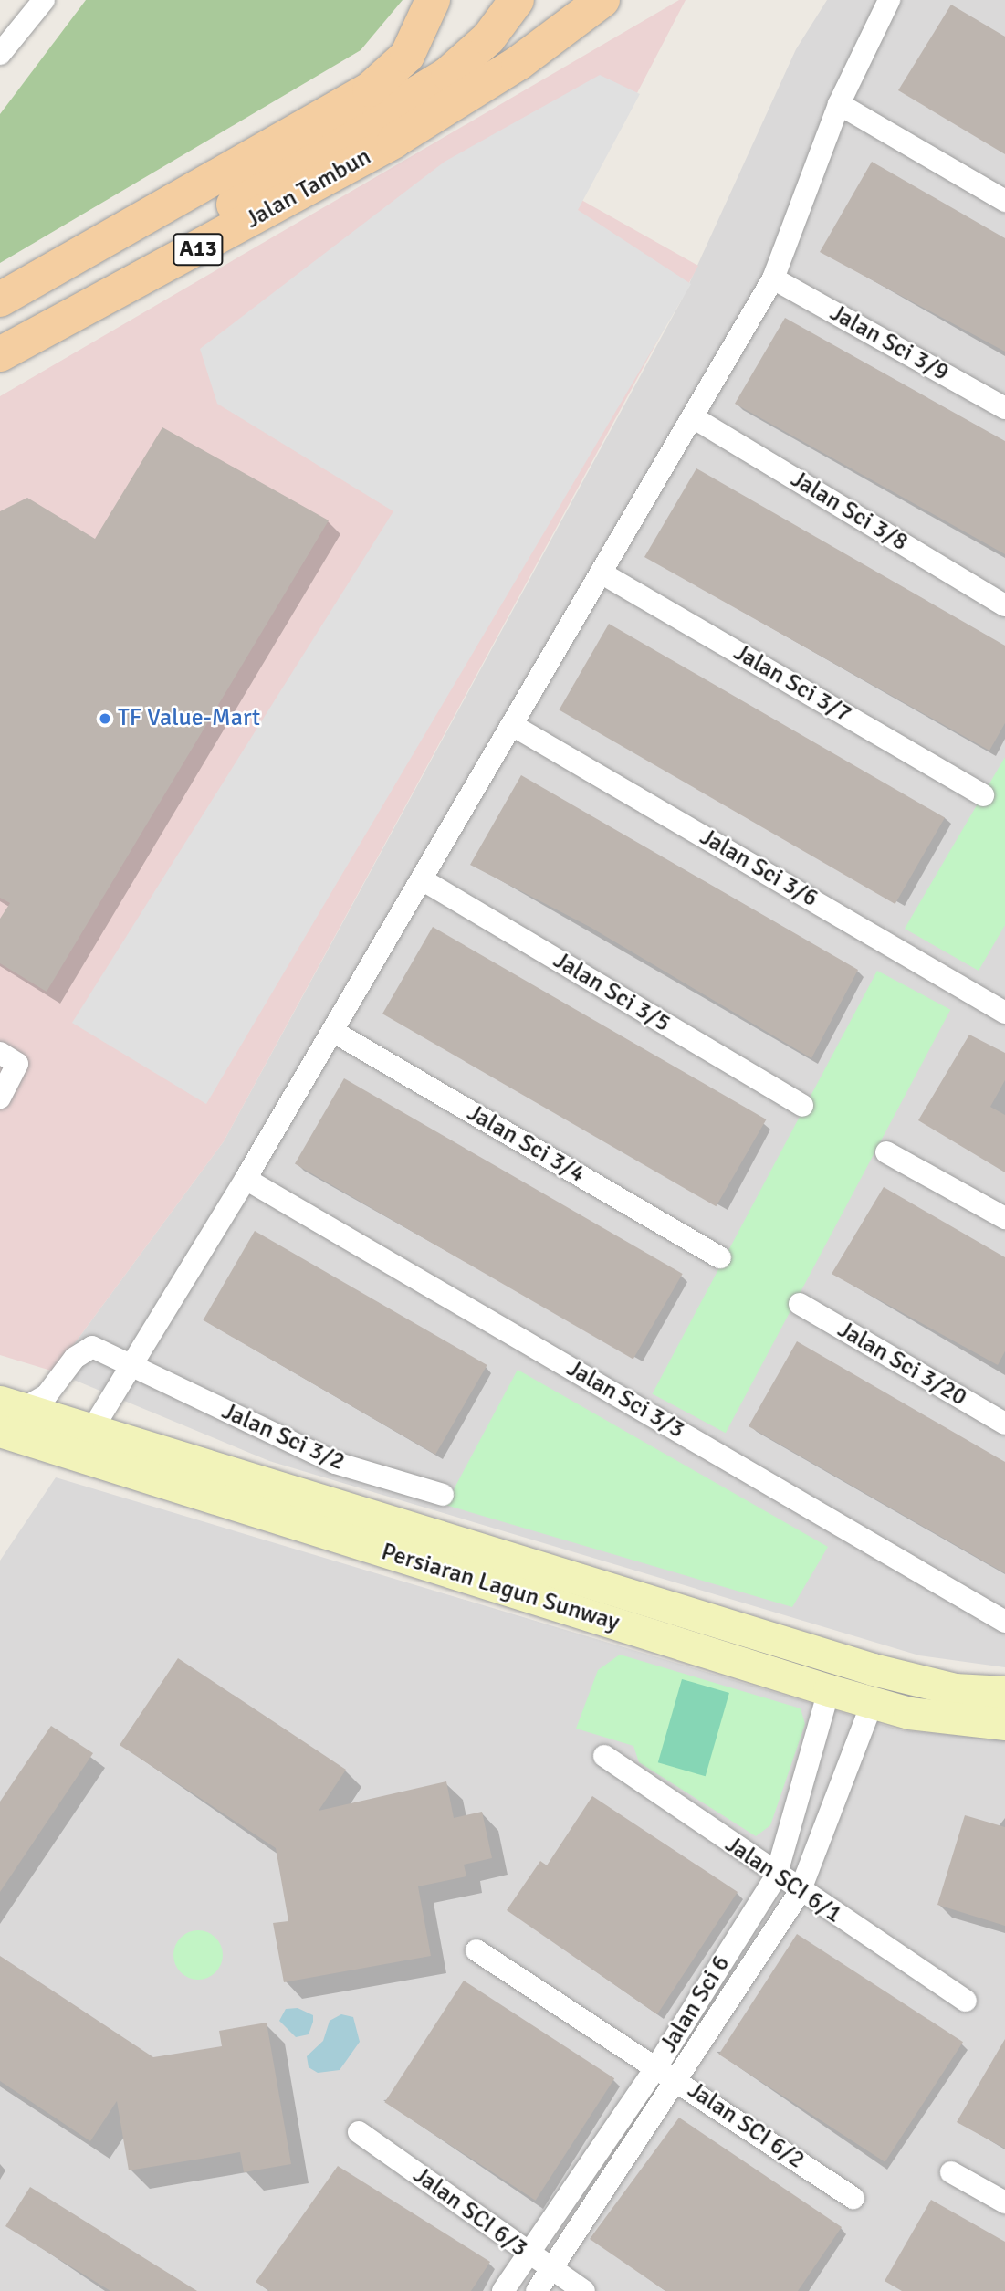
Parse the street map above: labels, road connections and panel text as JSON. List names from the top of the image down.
{
  "streets": {
    "main road": ["Jalan Tambun", "A13", "Persiaran Lagun Sunway"],
    "street": [
      "Jalan Sci 3/9",
      "Jalan Sci 3/8",
      "Jalan Sci 3/7",
      "Jalan Sci 3/6",
      "Jalan Sci 3/5",
      "Jalan Sci 3/4",
      "Jalan Sci 3/20",
      "Jalan Sci 3/3",
      "Jalan Sci 3/2",
      "Jalan SCI 6/1",
      "Jalan Sci 6",
      "Jalan SCI 6/2",
      "Jalan SCI 6/3"
    ]
  },
  "crossings": [
    ["Jalan Sci 3/2", "Persiaran Lagun Sunway"],
    ["Persiaran Lagun Sunway", "Jalan Sci 6"],
    ["Jalan SCI 6/1", "Jalan Sci 6"],
    ["Jalan Sci 6", "Jalan SCI 6/2"],
    ["Jalan Sci 6", "Jalan SCI 6/3"]
  ],
  "places": ["TF Value-Mart"]
}
